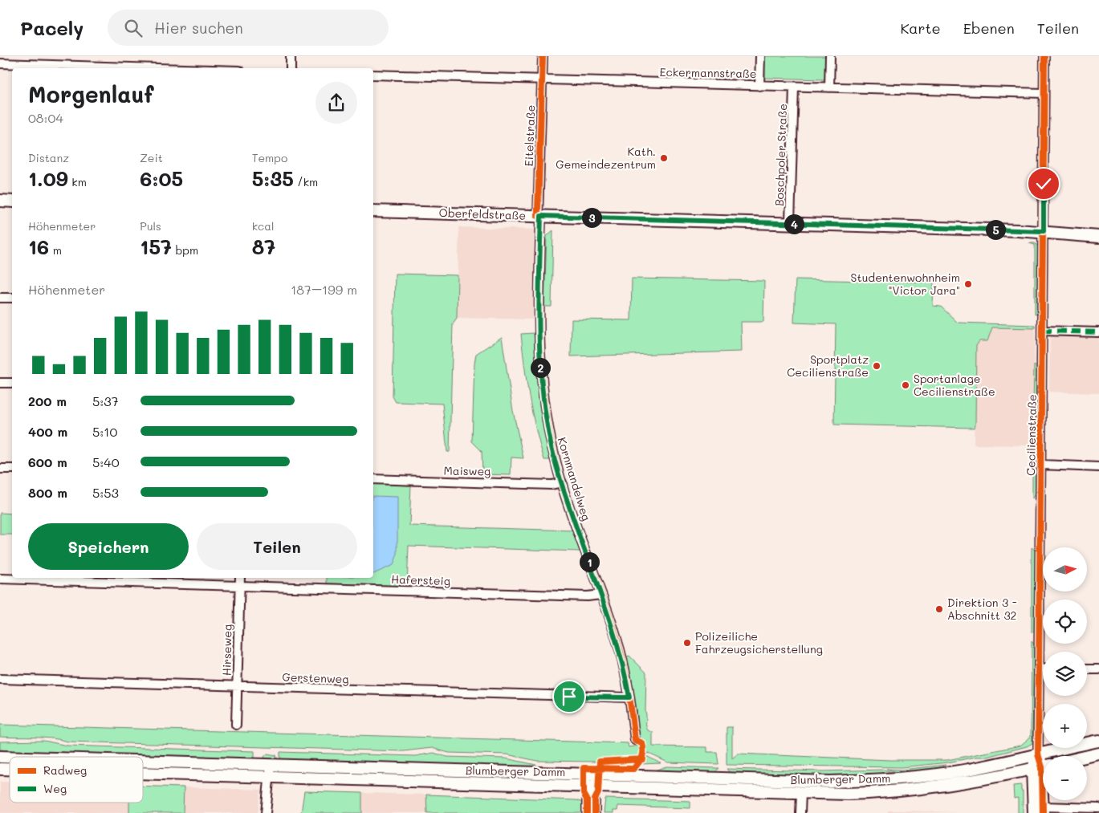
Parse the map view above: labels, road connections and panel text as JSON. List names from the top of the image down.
{
  "streets": {
    "main road": ["Oberfeldstraße", "Cecilienstraße", "Blumberger Damm"],
    "street": [
      "Eckermannstraße",
      "Eitelstraße",
      "Boschpoler Straße",
      "Maisweg",
      "Kornmandelweg",
      "Hafersteig",
      "Hirseweg",
      "Gerstenweg"
    ]
  },
  "crossings": [
    ["Eckermannstraße", "Eitelstraße"],
    ["Eckermannstraße", "Boschpoler Straße"],
    ["Eckermannstraße", "Cecilienstraße"],
    ["Eitelstraße", "Oberfeldstraße"],
    ["Eitelstraße", "Kornmandelweg"],
    ["Boschpoler Straße", "Oberfeldstraße"],
    ["Oberfeldstraße", "Cecilienstraße"],
    ["Oberfeldstraße", "Kornmandelweg"],
    ["Cecilienstraße", "Blumberger Damm"],
    ["Maisweg", "Kornmandelweg"],
    ["Kornmandelweg", "Hafersteig"],
    ["Kornmandelweg", "Gerstenweg"],
    ["Hafersteig", "Hirseweg"],
    ["Hirseweg", "Gerstenweg"]
  ],
  "places": [
    "Kath. Gemeindezentrum",
    "Studentenwohnheim \"Victor Jara\"",
    "Sportplatz Cecilienstraße",
    "Sportanlage Cecilienstraße",
    "Direktion 3 - Abschnitt 32",
    "Polizeiliche Fahrzeugsicherstellung"
  ],
  "legend": ["Radweg", "Weg"],
  "north": "right",
  "page": {
    "header": "Pacely",
    "search": "Hier suchen",
    "nav": ["Karte", "Ebenen", "Teilen"],
    "heading": ["Morgenlauf", "08:04"],
    "stats": [
      ["Distanz", "1.09 km"],
      ["Zeit", "6:05"],
      ["Tempo", "5:35 /km"],
      ["Höhenmeter", "16 m"],
      ["Puls", "157 bpm"],
      ["kcal", "87"]
    ],
    "pins": [
      "3",
      "4",
      "5",
      "2",
      "1"
    ],
    "chart": ["Höhenmeter", "187–199 m"],
    "list": [
      {
        "name": "200 m",
        "note": "5:37"
      },
      {
        "name": "400 m",
        "note": "5:10"
      },
      {
        "name": "600 m",
        "note": "5:40"
      },
      {
        "name": "800 m",
        "note": "5:53"
      }
    ],
    "buttons": ["Speichern", "Teilen"],
    "map_buttons": ["+", "−"]
  }
}
